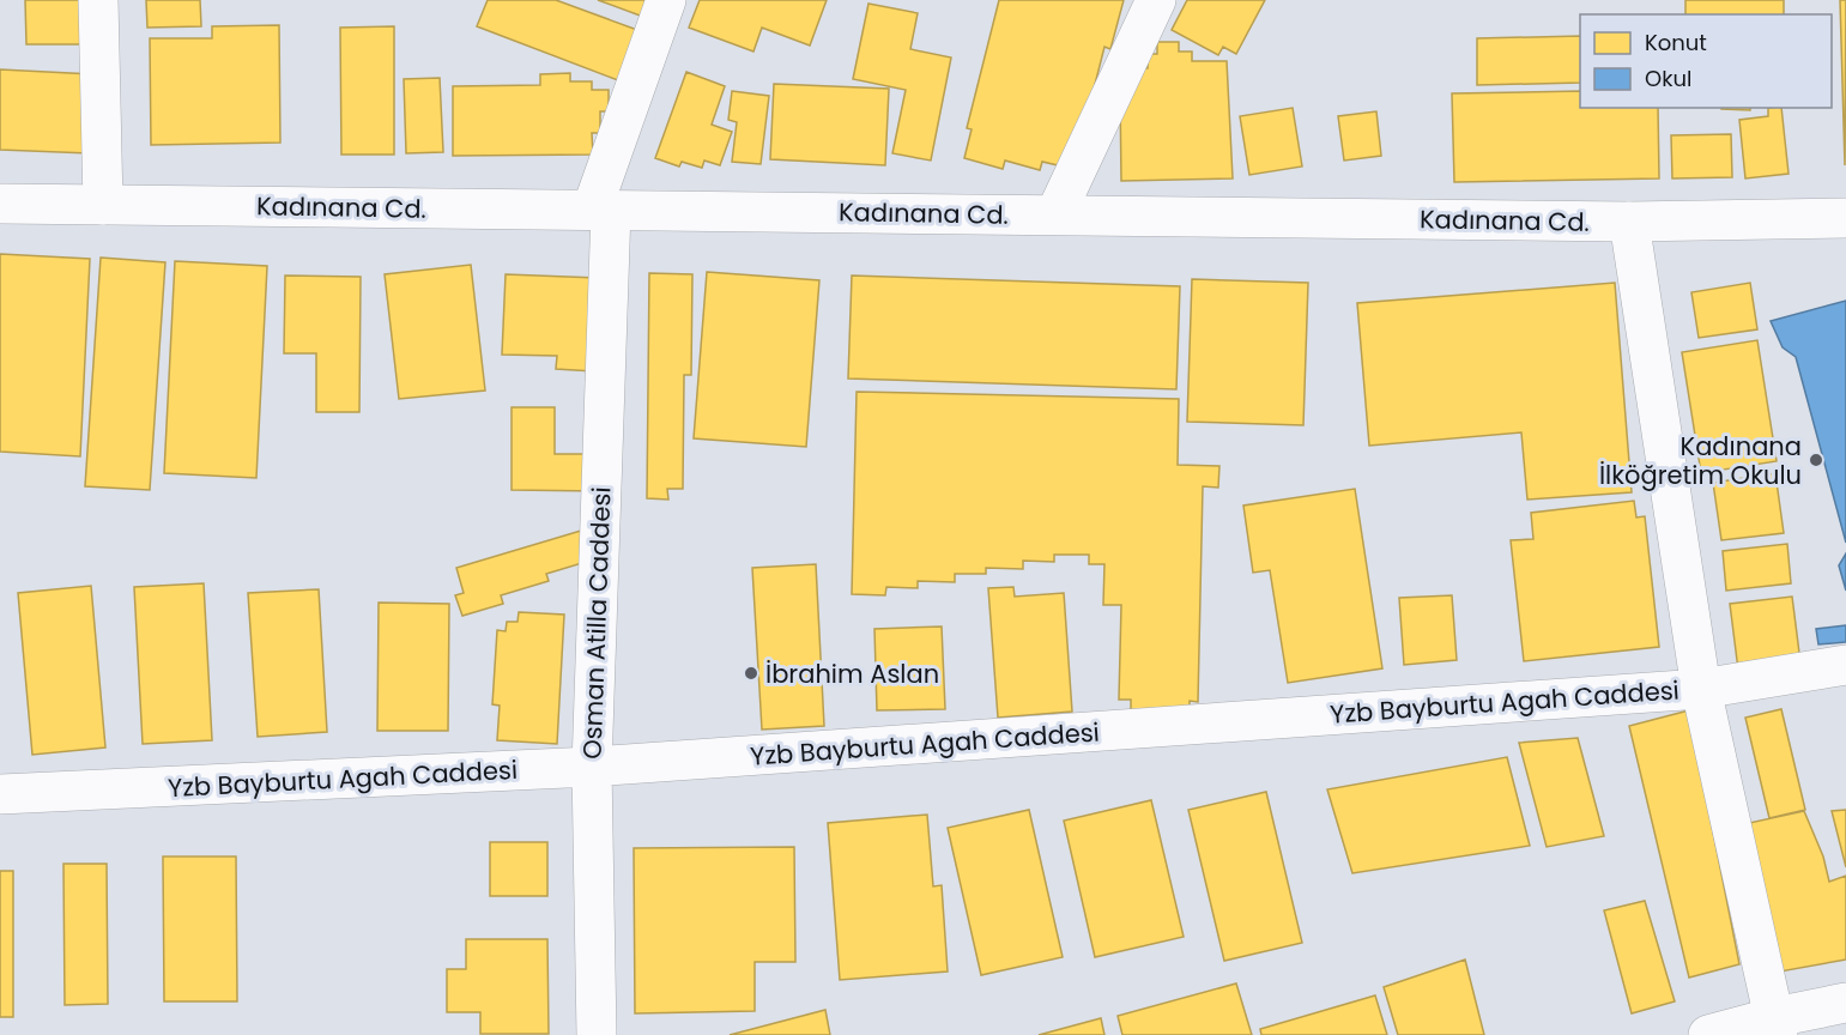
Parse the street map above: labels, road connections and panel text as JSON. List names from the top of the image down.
{
  "streets": {
    "street": ["Kadınana Cd.", "Osman Atilla Caddesi", "Yzb Bayburtu Agah Caddesi"]
  },
  "crossings": [
    ["Kadınana Cd.", "Osman Atilla Caddesi"],
    ["Osman Atilla Caddesi", "Yzb Bayburtu Agah Caddesi"]
  ],
  "places": ["Kadınana İlköğretim Okulu", "İbrahim Aslan"],
  "legend": ["Konut", "Okul"]
}
